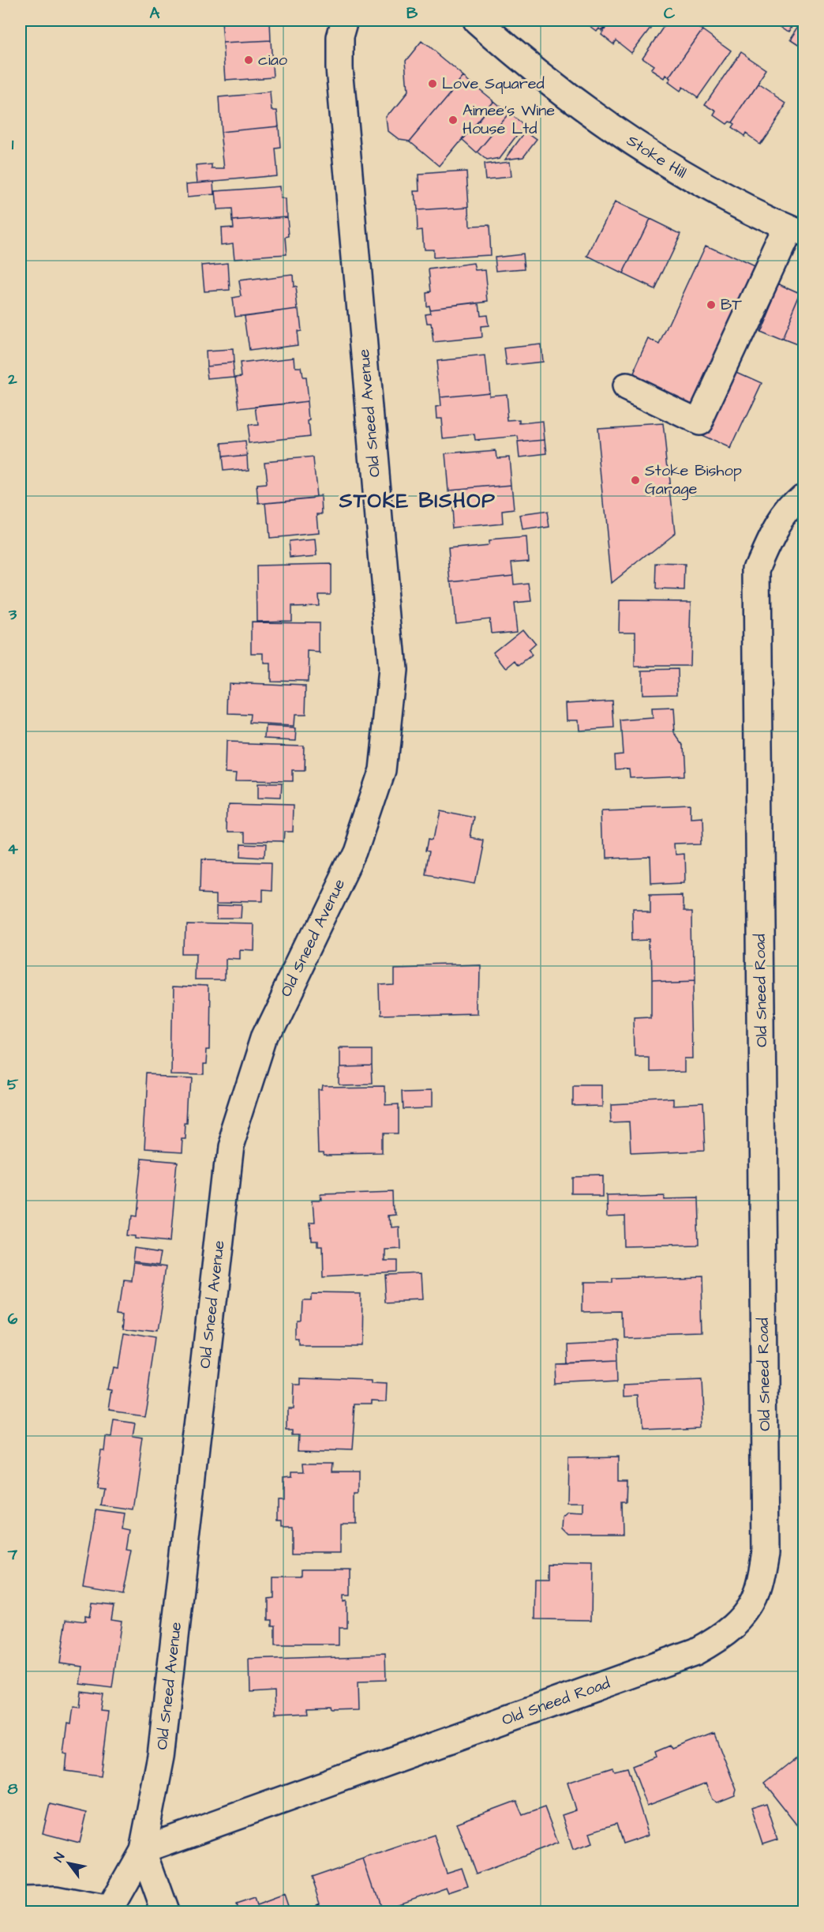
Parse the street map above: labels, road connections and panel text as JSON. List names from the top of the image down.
{
  "streets": {
    "street": ["Stoke Hill", "Old Sneed Avenue", "Old Sneed Road"]
  },
  "crossings": [
    ["Old Sneed Avenue", "Old Sneed Road"]
  ],
  "districts": ["STOKE BISHOP"],
  "places": [
    "ciao",
    "Love Squared",
    "Aimee's Wine House Ltd",
    "BT",
    "Stoke Bishop Garage"
  ],
  "north": "top left",
  "grid": {
    "columns": ["A", "B", "C"],
    "rows": [
      "1",
      "2",
      "3",
      "4",
      "5",
      "6",
      "7",
      "8"
    ]
  }
}
